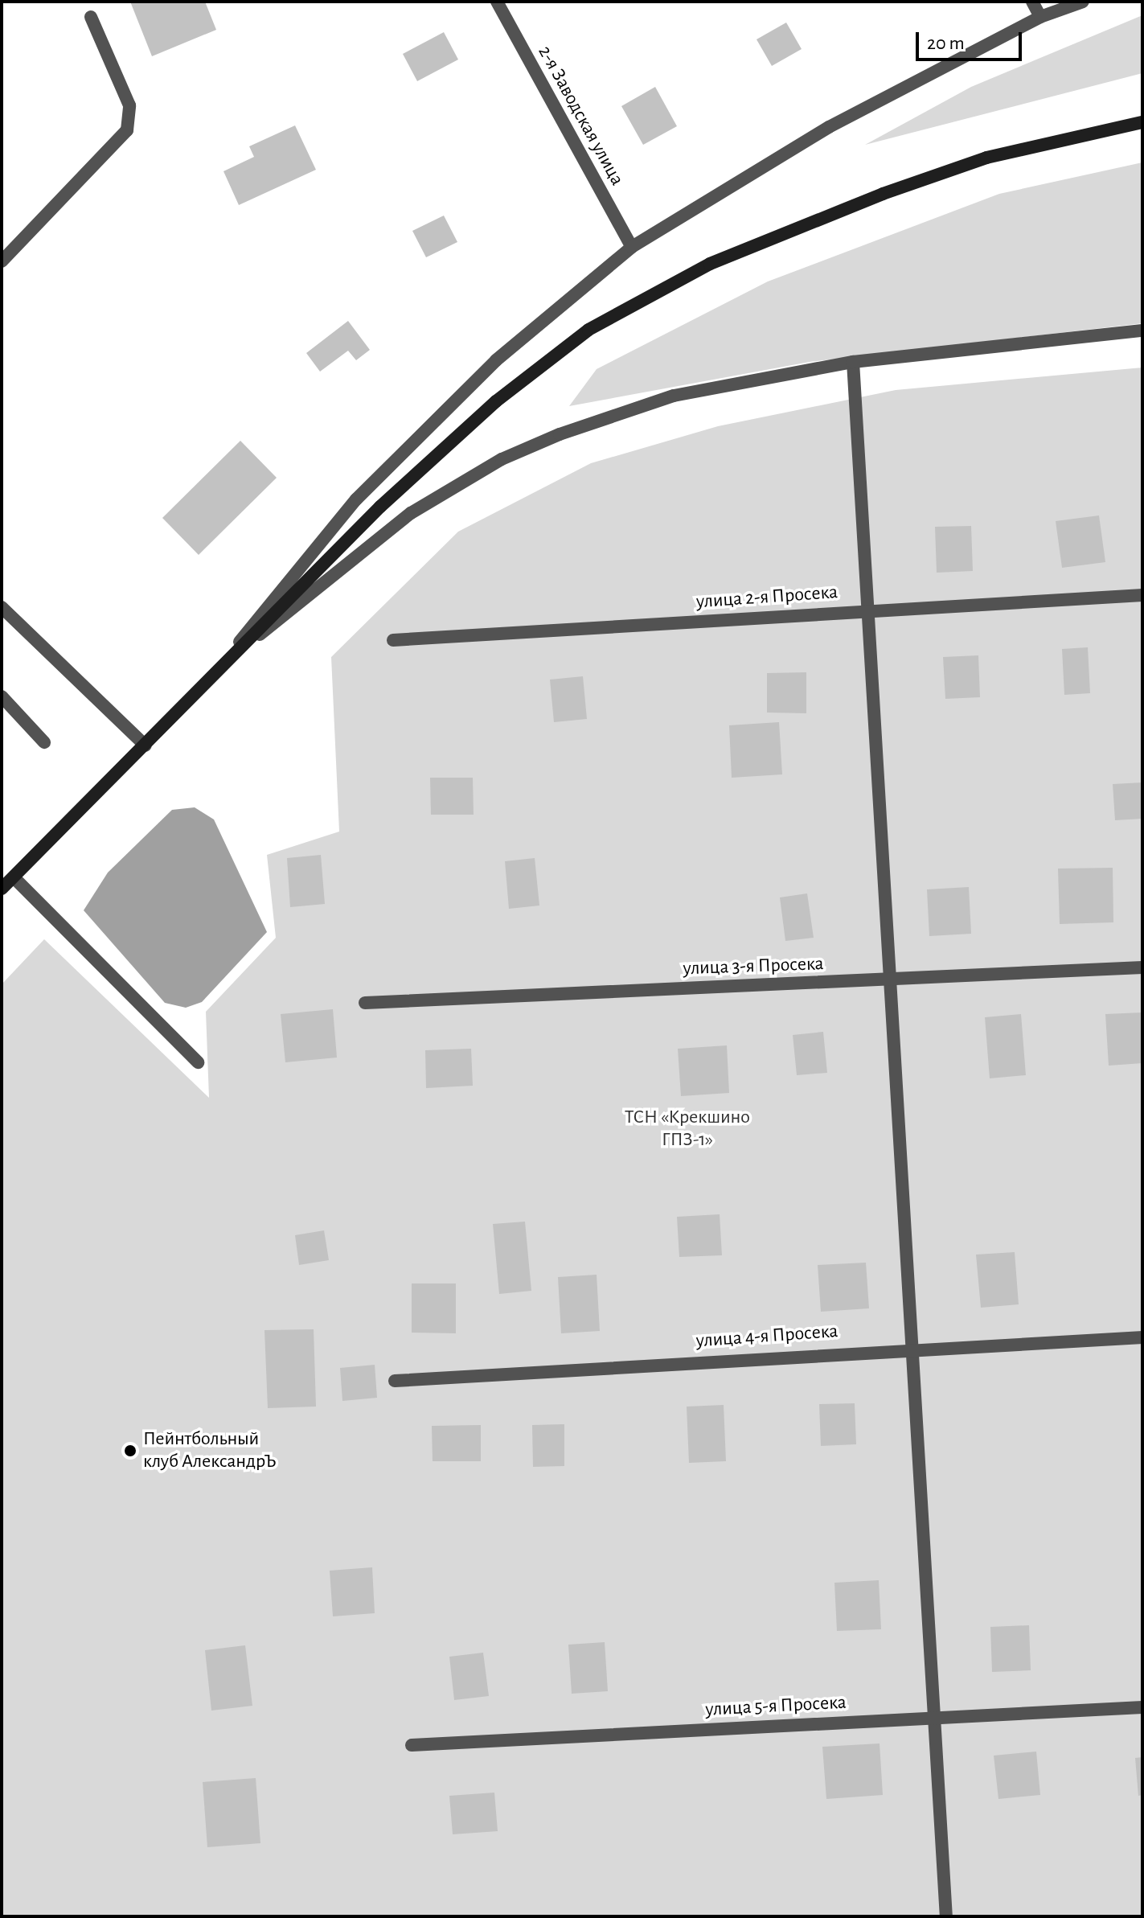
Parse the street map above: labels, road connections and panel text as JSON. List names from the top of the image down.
{
  "streets": {
    "street": [
      "2-я Заводская улица",
      "улица 2-я Просека",
      "улица 3-я Просека",
      "улица 4-я Просека",
      "улица 5-я Просека"
    ]
  },
  "parks": ["ТСН «Крекшино ГПЗ-1»"],
  "places": ["Пейнтбольный клуб АлександрЪ"],
  "scale_bar": "20 m"
}
